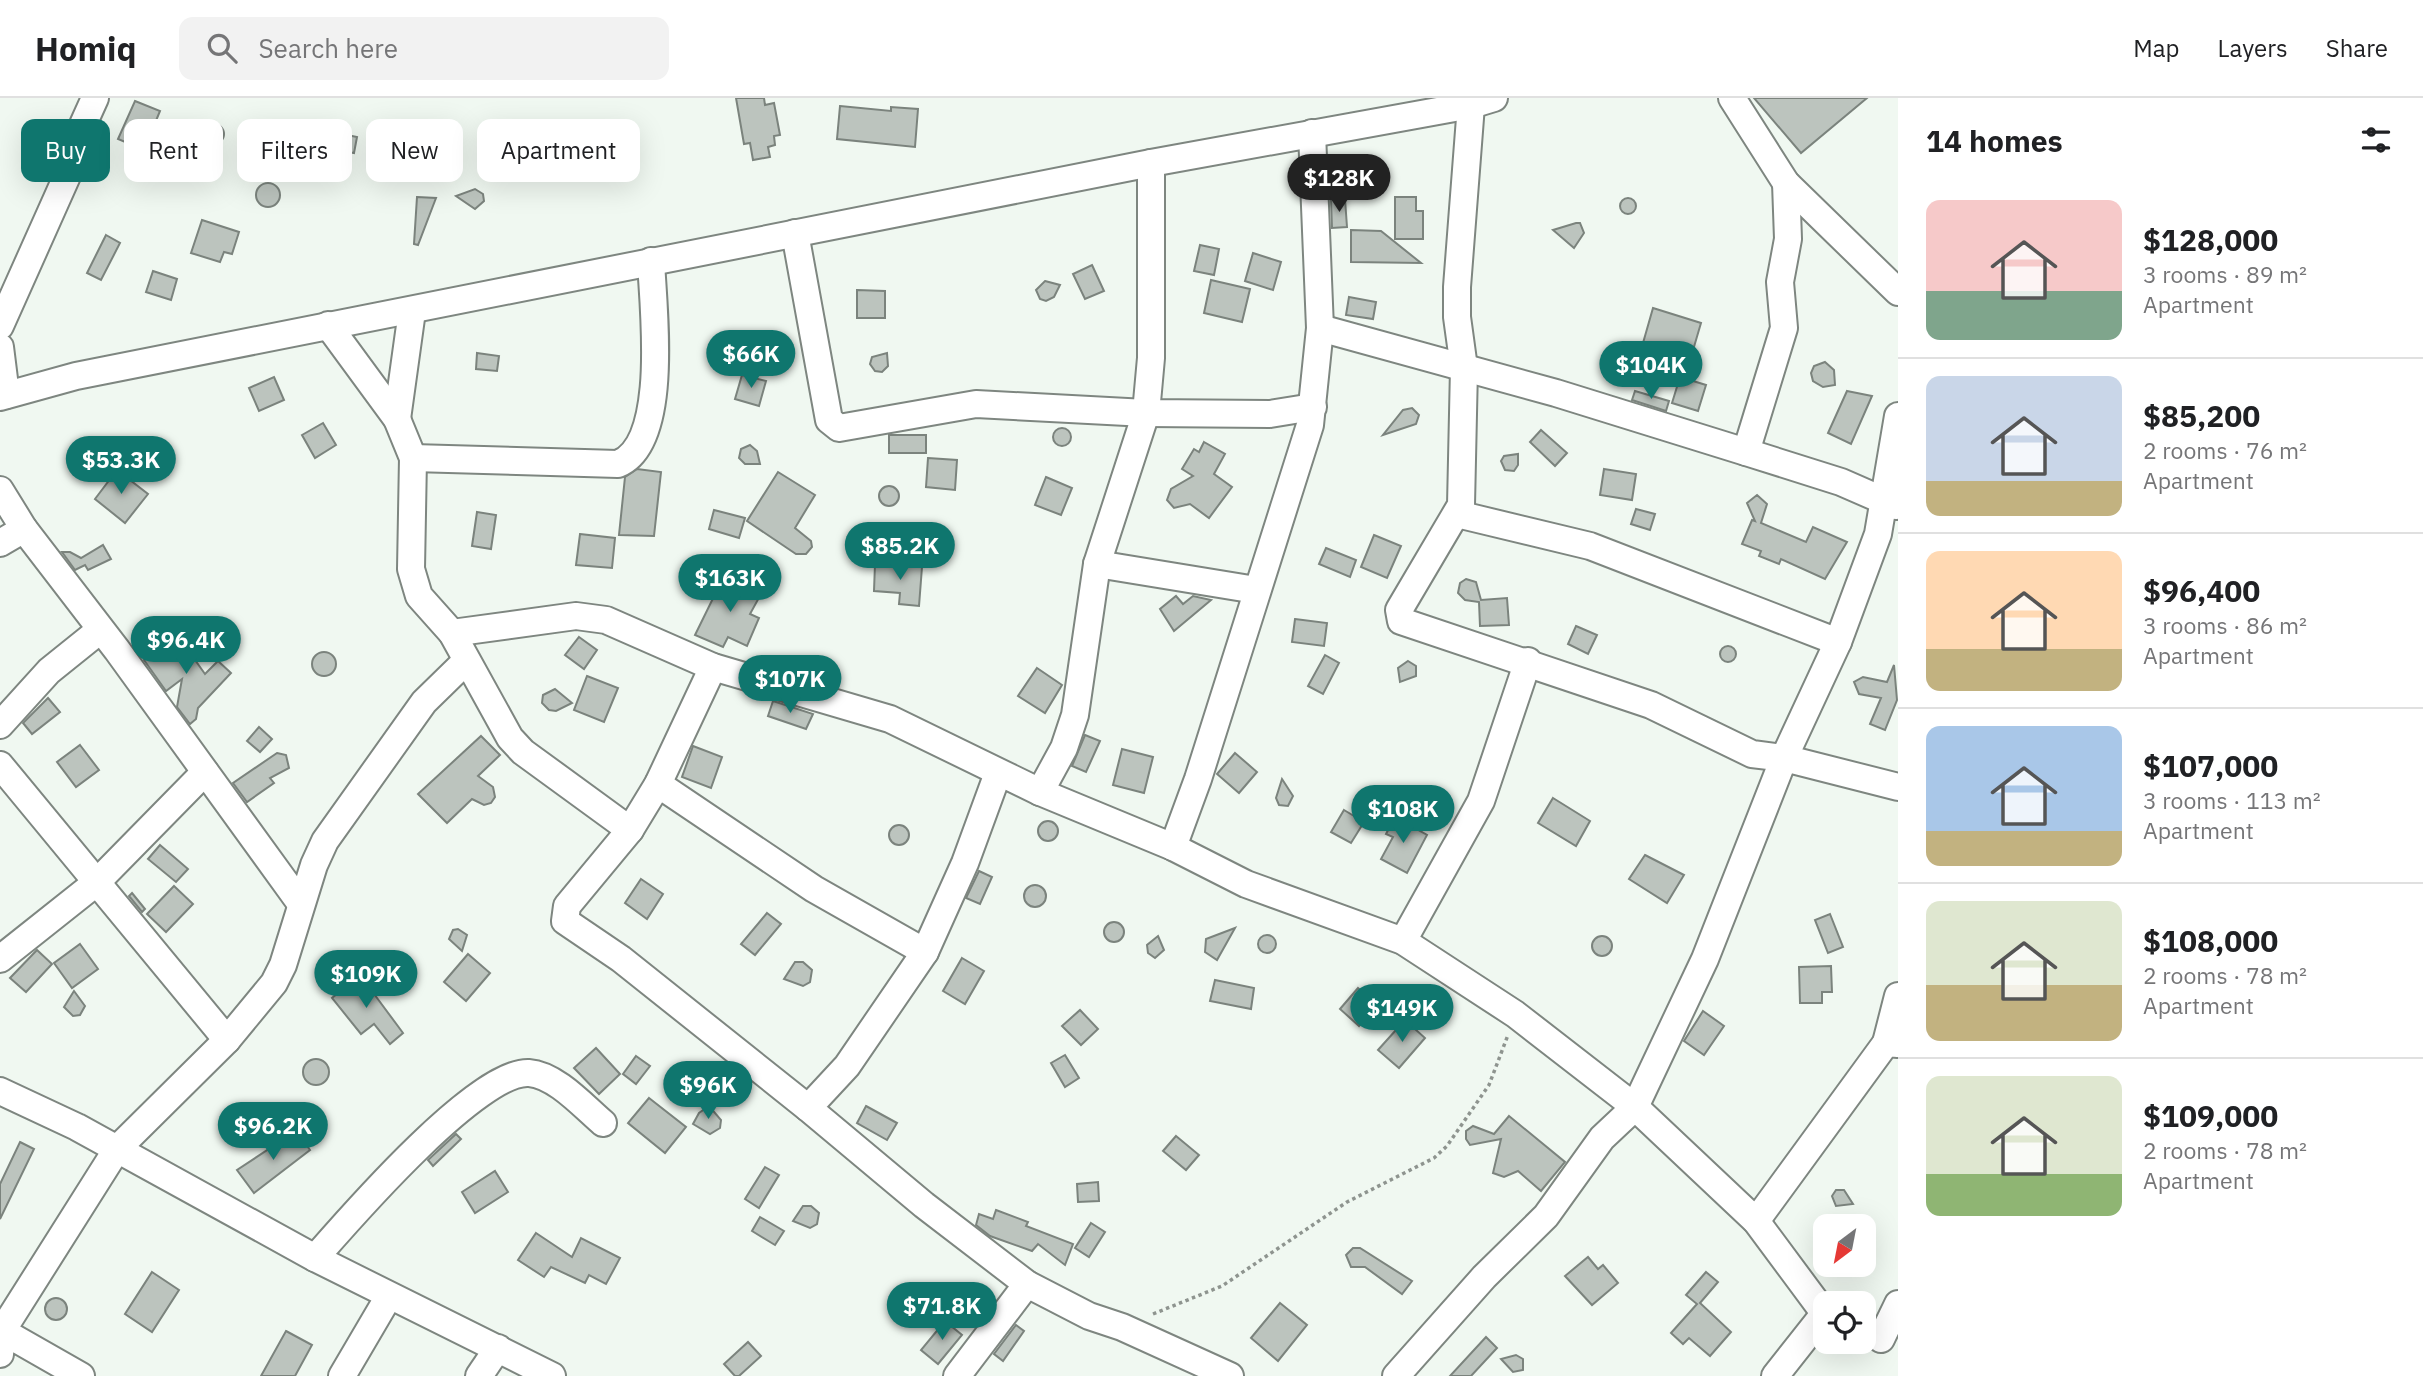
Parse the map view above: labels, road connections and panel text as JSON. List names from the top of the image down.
{
  "north": "bottom left",
  "page": {
    "header": "Homiq",
    "search": "Search here",
    "nav": ["Map", "Layers", "Share"],
    "heading": "14 homes",
    "chip": [
      "Buy",
      "Rent",
      "Filters",
      "New",
      "Apartment"
    ],
    "price": [
      "$128K",
      "$66K",
      "$104K",
      "$53.3K",
      "$85.2K",
      "$163K",
      "$96.4K",
      "$107K",
      "$108K",
      "$109K",
      "$149K",
      "$96K",
      "$96.2K",
      "$71.8K"
    ],
    "list": [
      {
        "name": "$128,000",
        "note": "3 rooms · 89 m² · Apartment"
      },
      {
        "name": "$85,200",
        "note": "2 rooms · 76 m² · Apartment"
      },
      {
        "name": "$96,400",
        "note": "3 rooms · 86 m² · Apartment"
      },
      {
        "name": "$107,000",
        "note": "3 rooms · 113 m² · Apartment"
      },
      {
        "name": "$108,000",
        "note": "2 rooms · 78 m² · Apartment"
      },
      {
        "name": "$109,000",
        "note": "2 rooms · 78 m² · Apartment"
      }
    ]
  }
}
